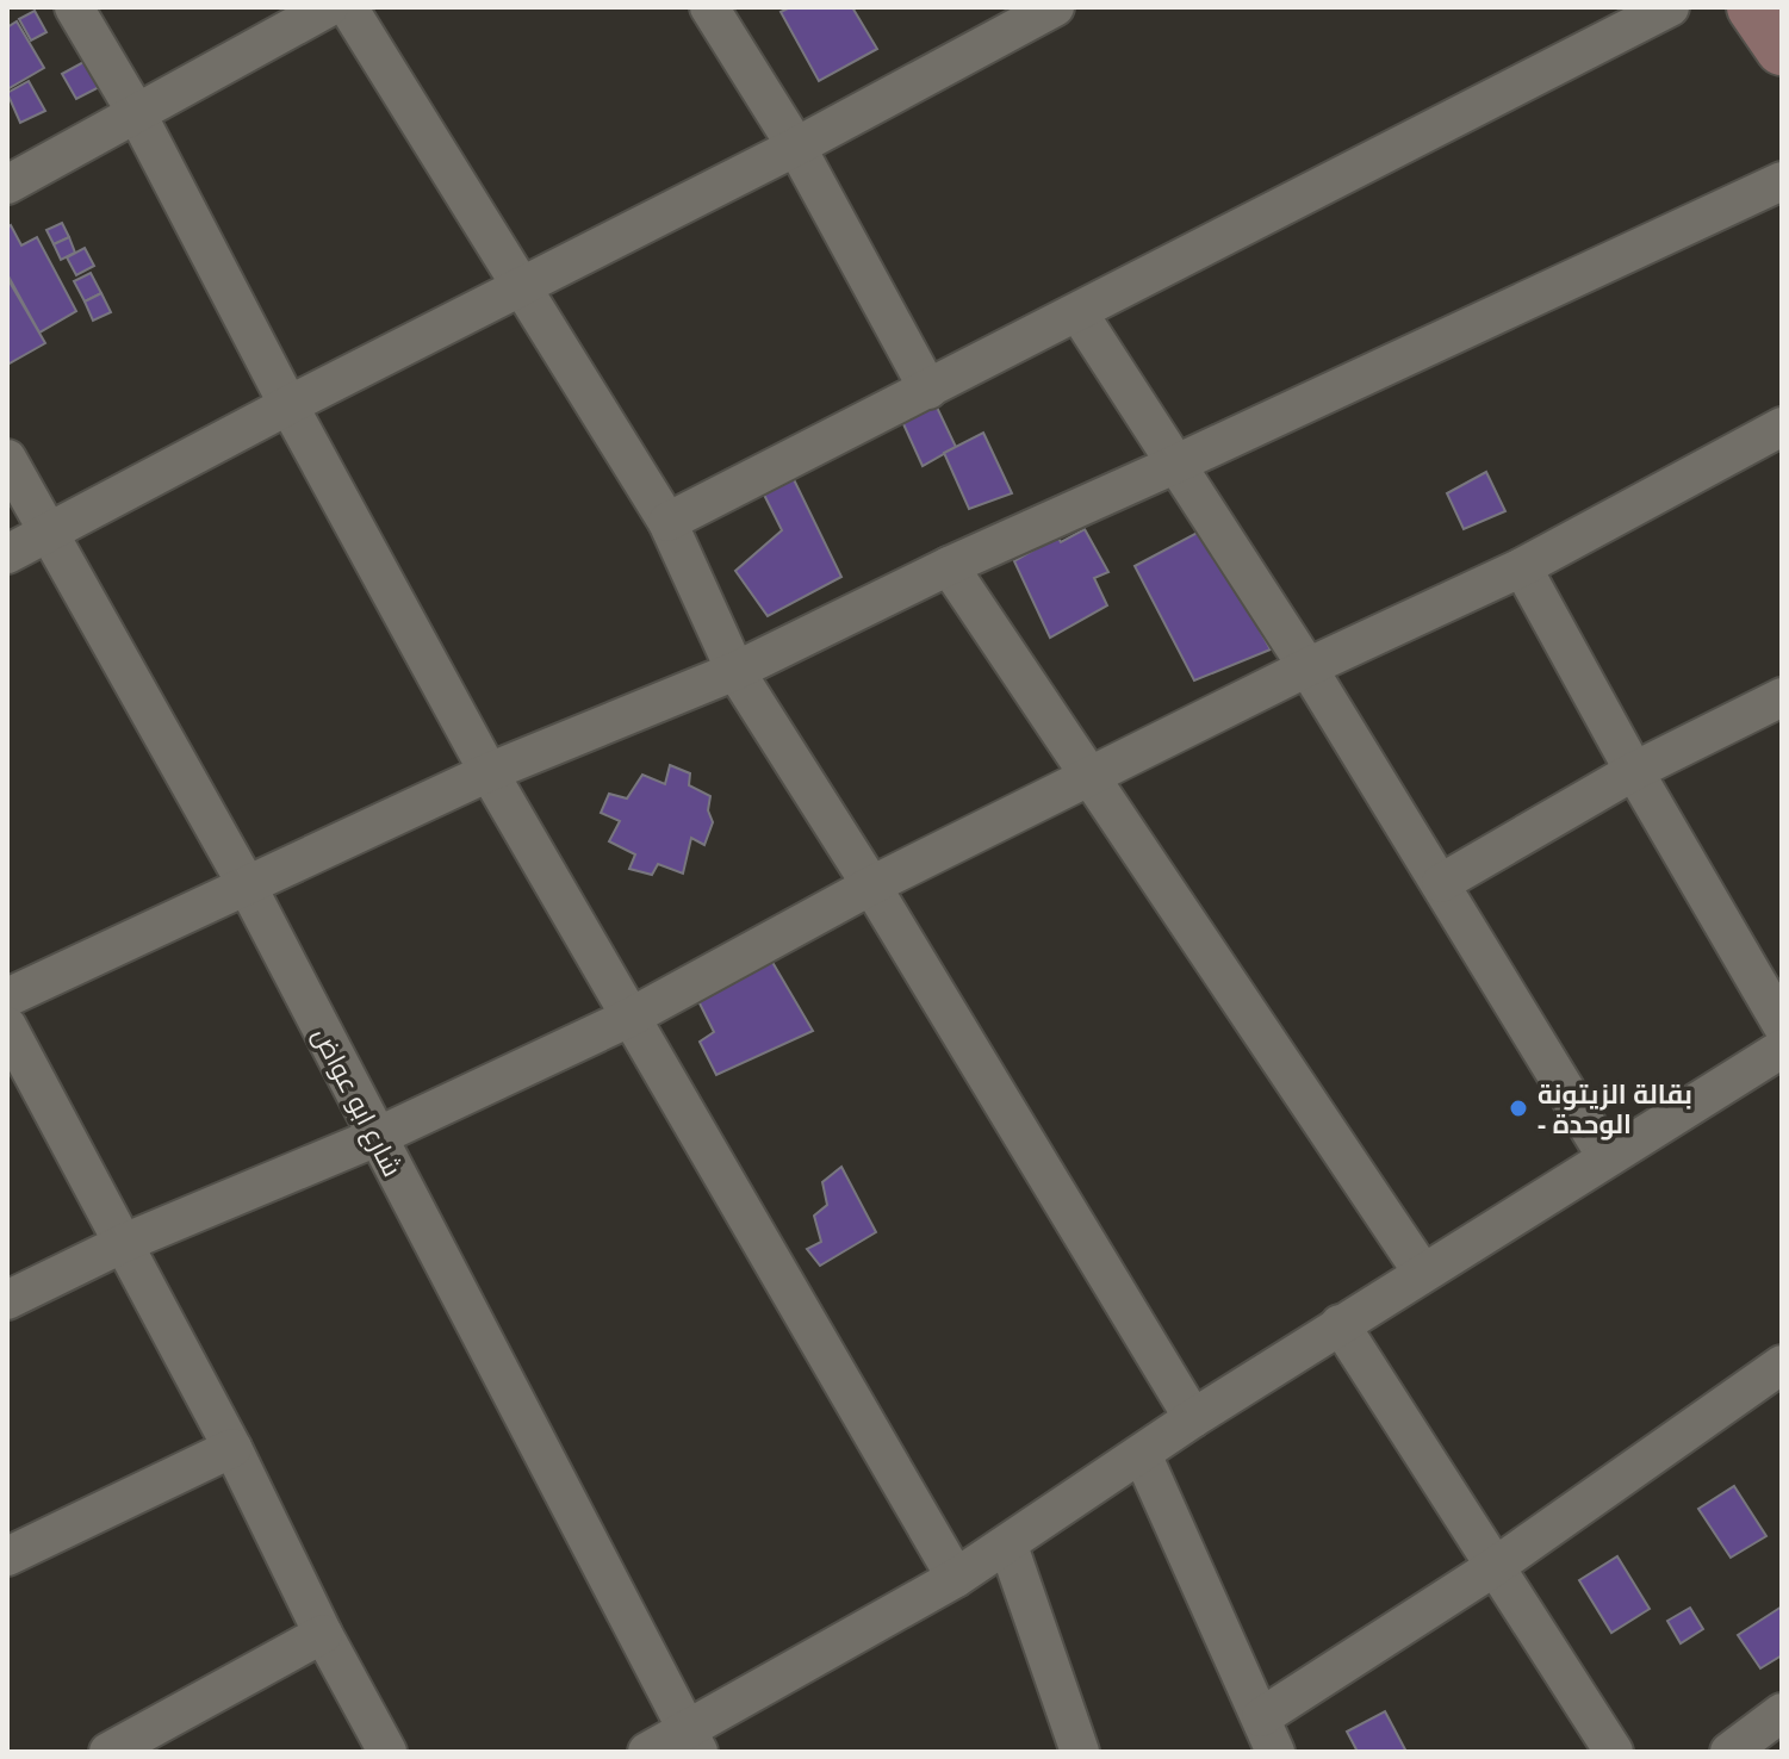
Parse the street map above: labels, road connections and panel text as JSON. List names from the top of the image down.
{
  "streets": {
    "street": ["شارع ابو عواض"]
  },
  "places": ["بقالة الزيتونة - الوحدة"]
}
